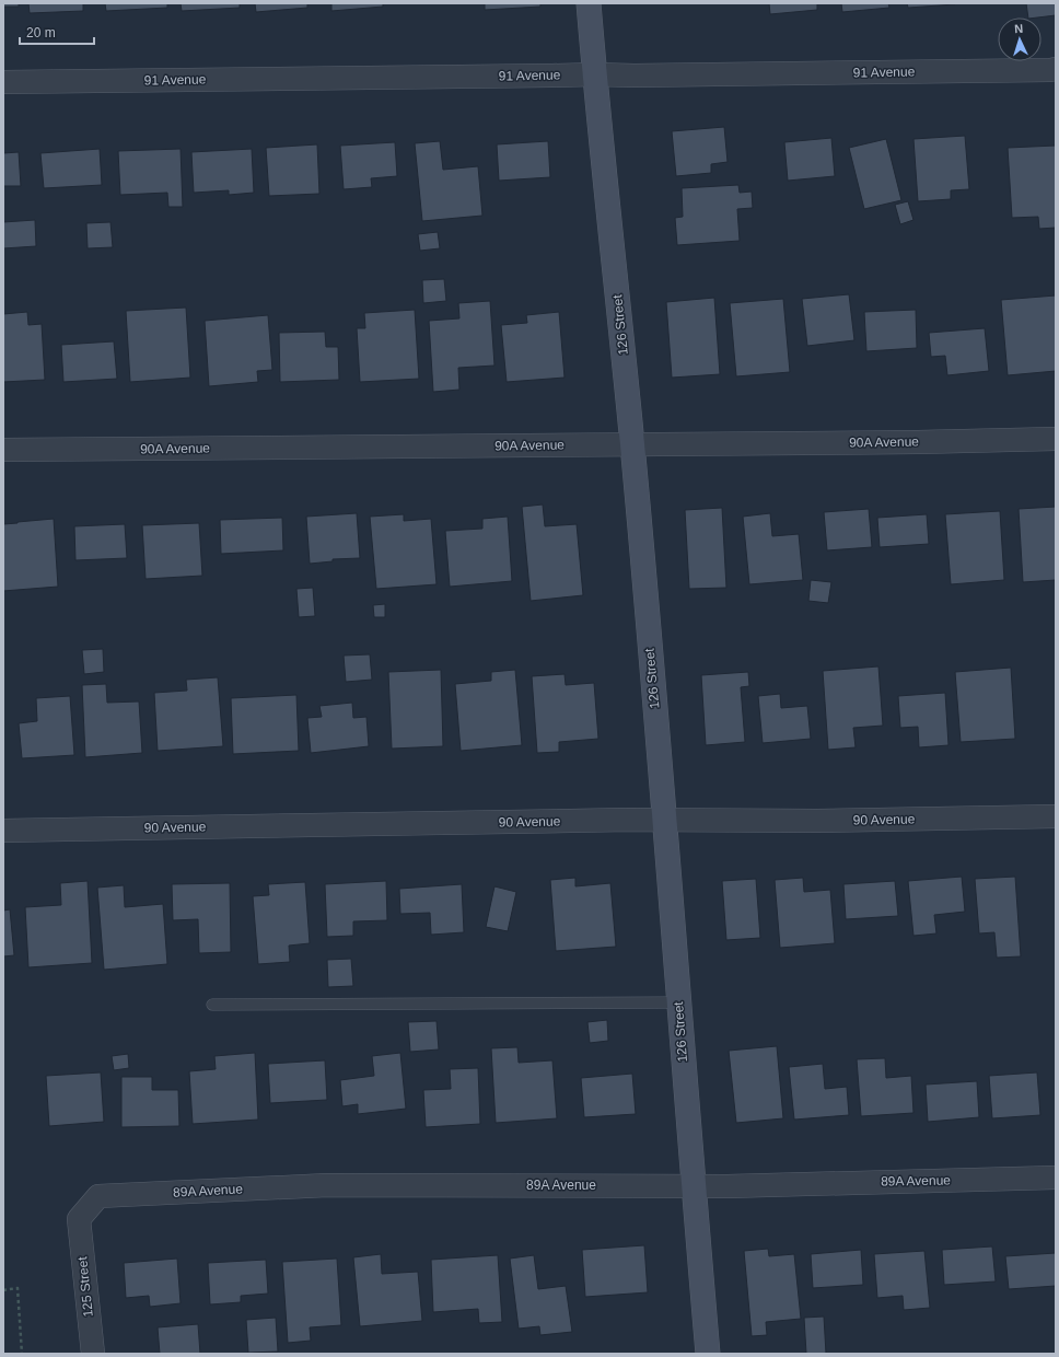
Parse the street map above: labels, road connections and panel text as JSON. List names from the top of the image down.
{
  "streets": {
    "street": [
      "91 Avenue",
      "126 Street",
      "90A Avenue",
      "90 Avenue",
      "89A Avenue",
      "125 Street"
    ]
  },
  "crossings": [
    ["91 Avenue", "126 Street"],
    ["126 Street", "90A Avenue"],
    ["126 Street", "90 Avenue"],
    ["126 Street", "89A Avenue"],
    ["89A Avenue", "125 Street"]
  ],
  "scale_bar": "20 m",
  "north": "top"
}
